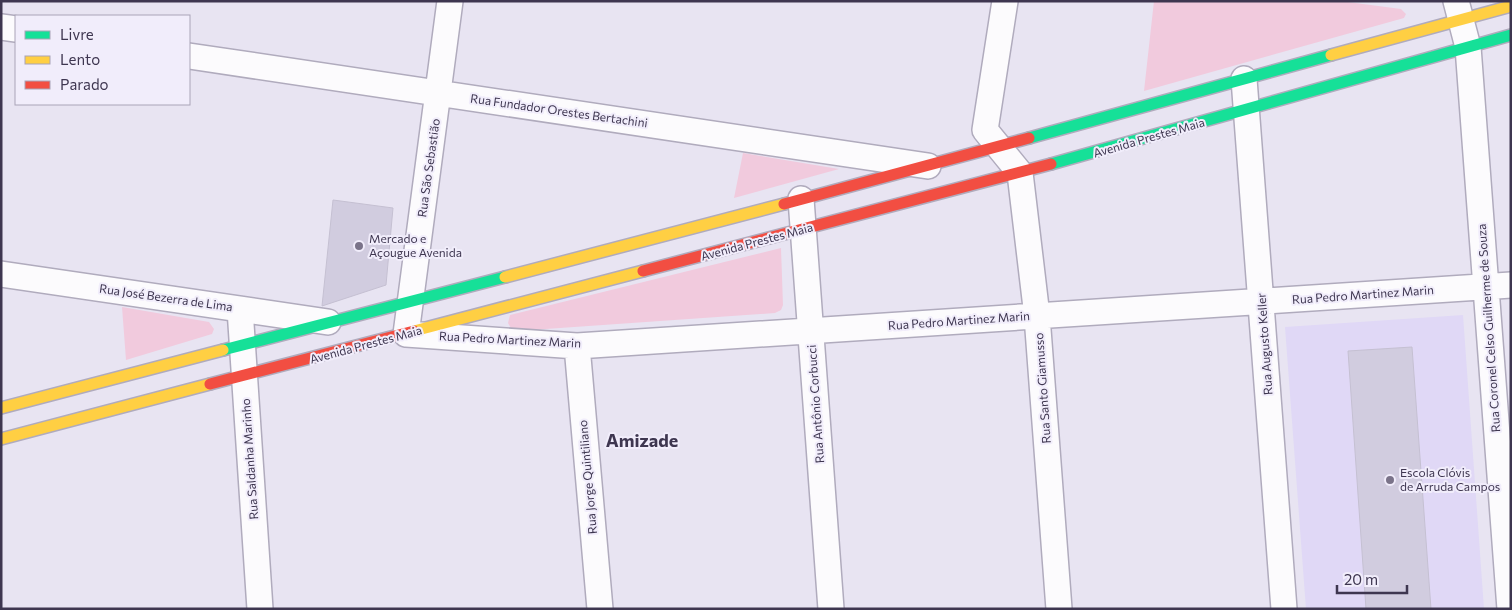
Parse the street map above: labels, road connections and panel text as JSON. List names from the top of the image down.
{
  "streets": {
    "main road": ["Avenida Prestes Maia"],
    "street": [
      "Rua Fundador Orestes Bertachini",
      "Rua São Sebastião",
      "Rua Pedro Martinez Marin",
      "Rua José Bezerra de Lima",
      "Rua Coronel Celso Guilherme de Souza",
      "Rua Augusto Keller",
      "Rua Santo Giamusso",
      "Rua Antônio Corbucci",
      "Rua Saldanha Marinho",
      "Rua Jorge Quintiliano"
    ]
  },
  "crossings": [
    ["Rua Fundador Orestes Bertachini", "Avenida Prestes Maia"],
    ["Rua Fundador Orestes Bertachini", "Rua São Sebastião"],
    ["Avenida Prestes Maia", "Rua São Sebastião"],
    ["Avenida Prestes Maia", "Rua Pedro Martinez Marin"],
    ["Avenida Prestes Maia", "Rua José Bezerra de Lima"],
    ["Avenida Prestes Maia", "Rua Coronel Celso Guilherme de Souza"],
    ["Avenida Prestes Maia", "Rua Augusto Keller"],
    ["Avenida Prestes Maia", "Rua Santo Giamusso"],
    ["Avenida Prestes Maia", "Rua Antônio Corbucci"],
    ["Avenida Prestes Maia", "Rua Saldanha Marinho"],
    ["Rua São Sebastião", "Rua Pedro Martinez Marin"],
    ["Rua Pedro Martinez Marin", "Rua Coronel Celso Guilherme de Souza"],
    ["Rua Pedro Martinez Marin", "Rua Augusto Keller"],
    ["Rua Pedro Martinez Marin", "Rua Santo Giamusso"],
    ["Rua Pedro Martinez Marin", "Rua Antônio Corbucci"],
    ["Rua Pedro Martinez Marin", "Rua Jorge Quintiliano"],
    ["Rua José Bezerra de Lima", "Rua Saldanha Marinho"]
  ],
  "districts": ["Amizade"],
  "places": ["Mercado e Açougue Avenida", "Escola Clóvis de Arruda Campos"],
  "legend": ["Livre", "Lento", "Parado"],
  "scale_bar": "20 m"
}
